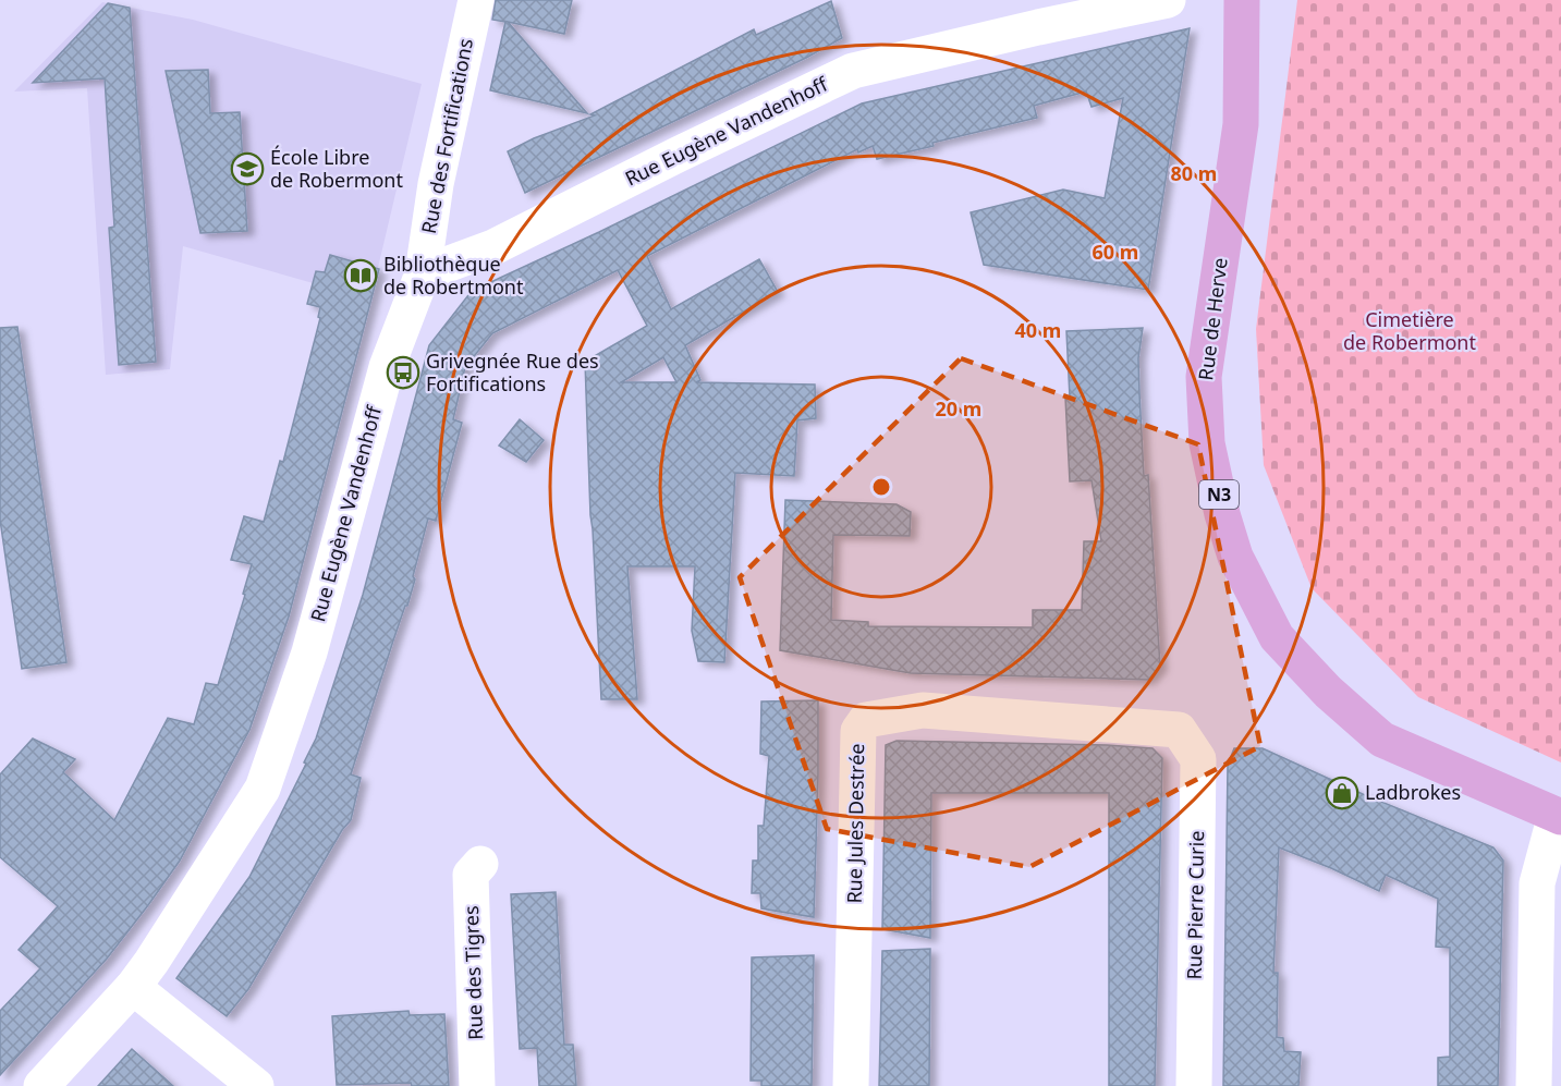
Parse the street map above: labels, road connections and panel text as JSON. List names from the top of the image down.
{
  "streets": {
    "main road": ["Rue de Herve", "N3"],
    "street": [
      "Rue Eugène Vandenhoff",
      "Rue des Fortifications",
      "Rue Jules Destrée",
      "Rue Pierre Curie",
      "Rue des Tigres"
    ]
  },
  "crossings": [
    ["Rue Eugène Vandenhoff", "Rue des Fortifications"],
    ["Rue Jules Destrée", "Rue Pierre Curie"]
  ],
  "parks": ["Cimetière de Robermont"],
  "places": {
    "school or university": ["École Libre de Robermont"],
    "library": ["Bibliothèque de Robertmont"],
    "bus stop": ["Grivegnée Rue des Fortifications"],
    "shop": ["Ladbrokes"]
  },
  "rings": [
    "80 m",
    "60 m",
    "40 m",
    "20 m"
  ]
}
